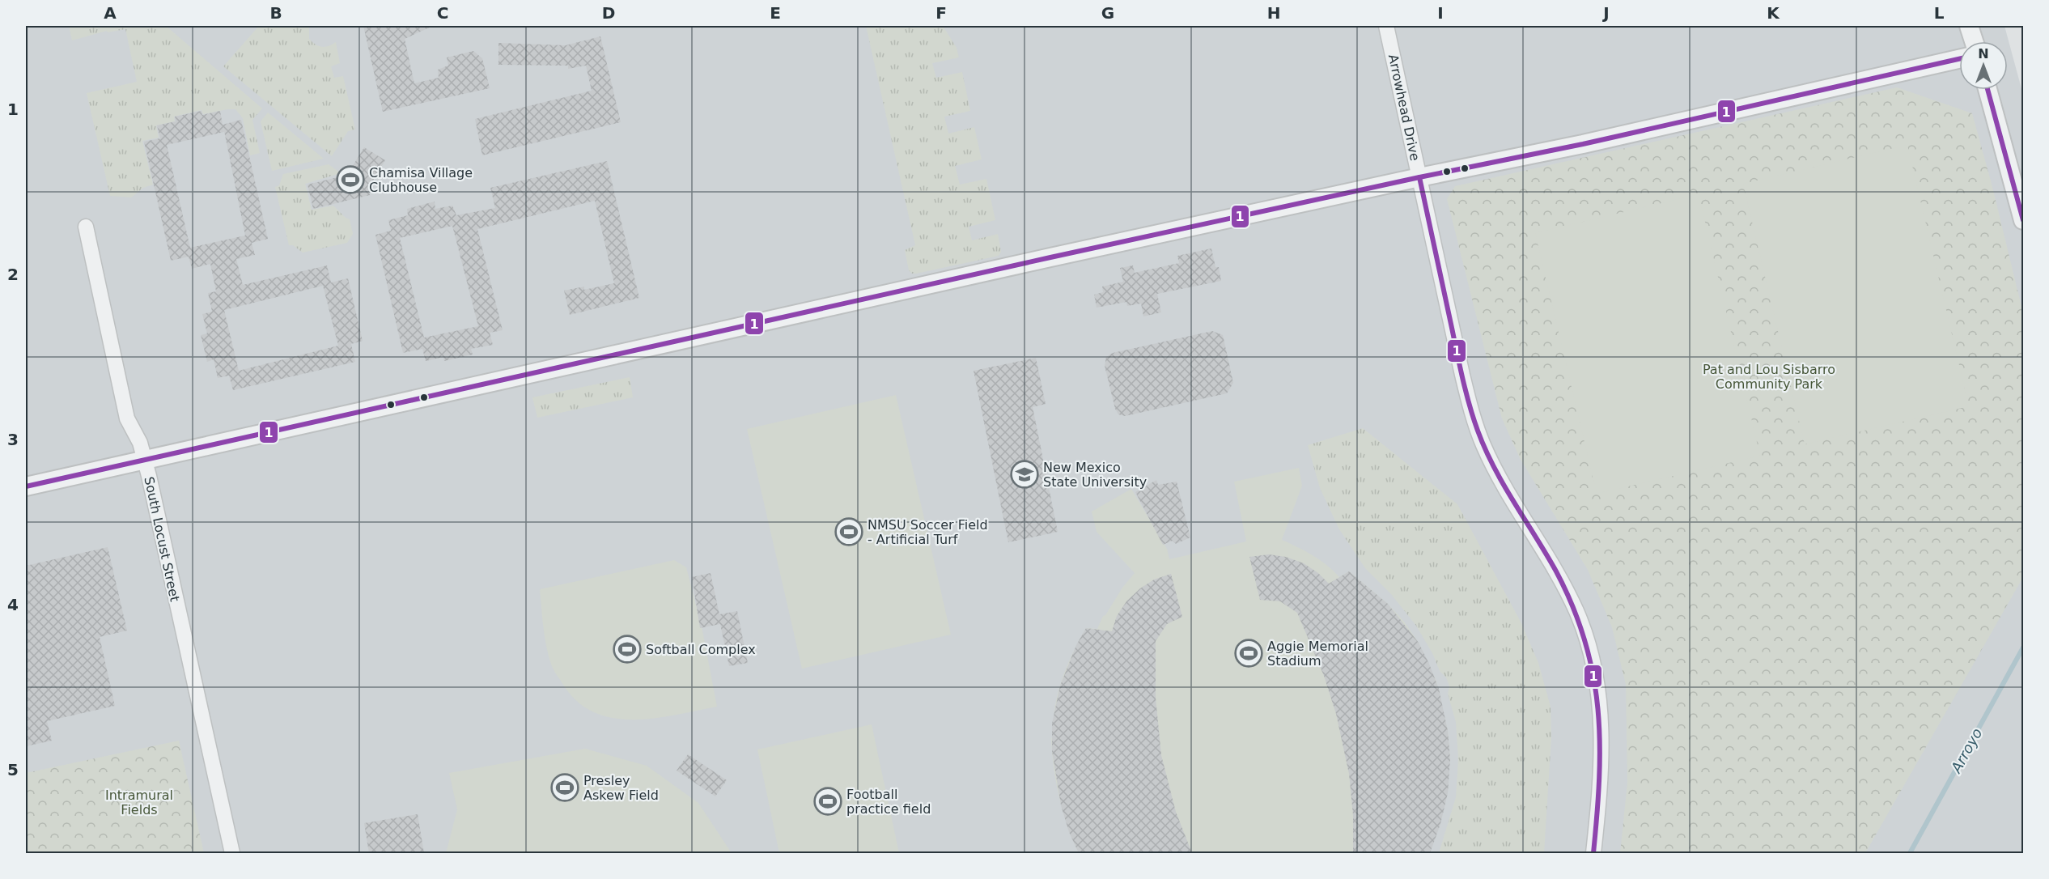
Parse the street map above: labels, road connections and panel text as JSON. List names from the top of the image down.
{
  "streets": {
    "street": ["Arrowhead Drive", "South Locust Street"]
  },
  "water": ["Arroyo"],
  "parks": ["Pat and Lou Sisbarro Community Park", "Intramural Fields"],
  "places": {
    "sports": [
      "Chamisa Village Clubhouse",
      "NMSU Soccer Field - Artificial Turf",
      "Softball Complex",
      "Aggie Memorial Stadium",
      "Presley Askew Field",
      "Football practice field"
    ],
    "school or university": ["New Mexico State University"]
  },
  "lines": ["transit line 1"],
  "north": "top",
  "grid": {
    "columns": [
      "A",
      "B",
      "C",
      "D",
      "E",
      "F",
      "G",
      "H",
      "I",
      "J",
      "K",
      "L"
    ],
    "rows": [
      "1",
      "2",
      "3",
      "4",
      "5"
    ]
  }
}
